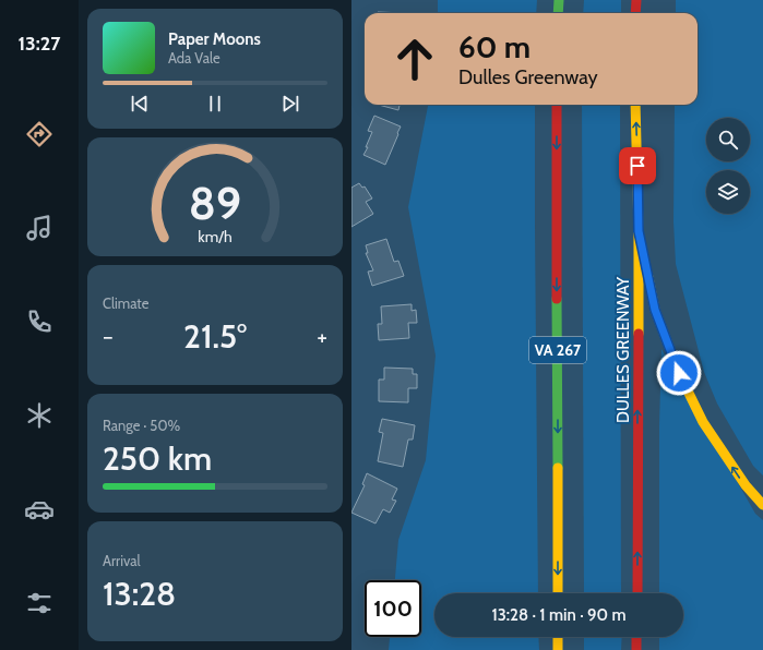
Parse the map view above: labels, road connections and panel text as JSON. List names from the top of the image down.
{
  "streets": {
    "highway": ["VA 267", "DULLES GREENWAY"]
  },
  "page": {
    "tabs": "13:27",
    "turn": ["60 m", "Dulles Greenway"],
    "song": ["Paper Moons", "Ada Vale"],
    "tile": [
      "Climate",
      ["Range · 50%", "250 km"],
      ["Arrival", "13:28"]
    ],
    "heat": ["−", "21.5°", "+"],
    "limit": "100",
    "trip": "13:28 · 1 min · 90 m",
    "gauge": ["89", "km/h"]
  }
}
